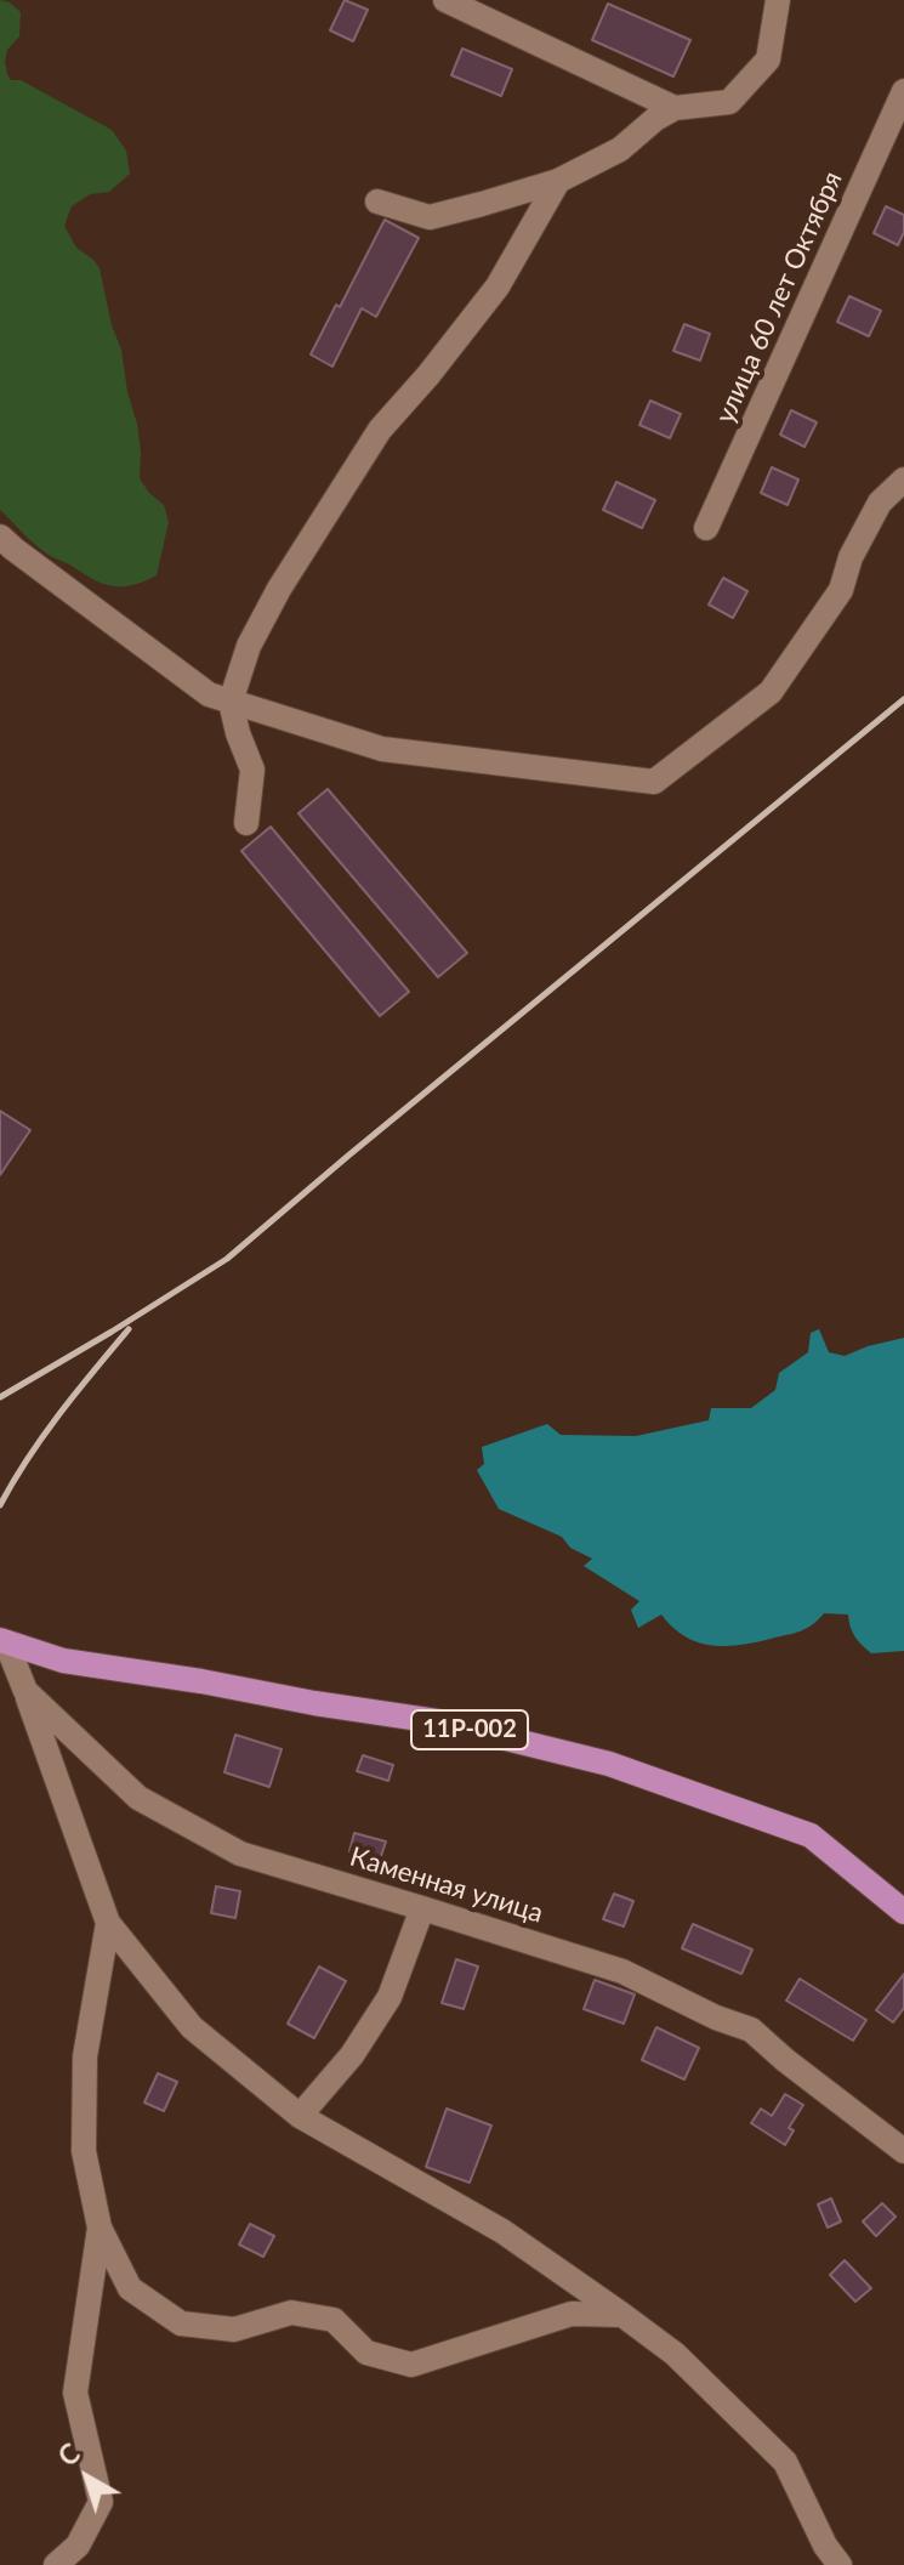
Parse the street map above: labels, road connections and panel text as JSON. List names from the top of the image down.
{
  "streets": {
    "main road": ["11Р-002"],
    "street": ["улица 60 лет Октября", "Каменная улица"]
  },
  "crossings": [
    ["11Р-002", "Каменная улица"]
  ],
  "north": "top left"
}
